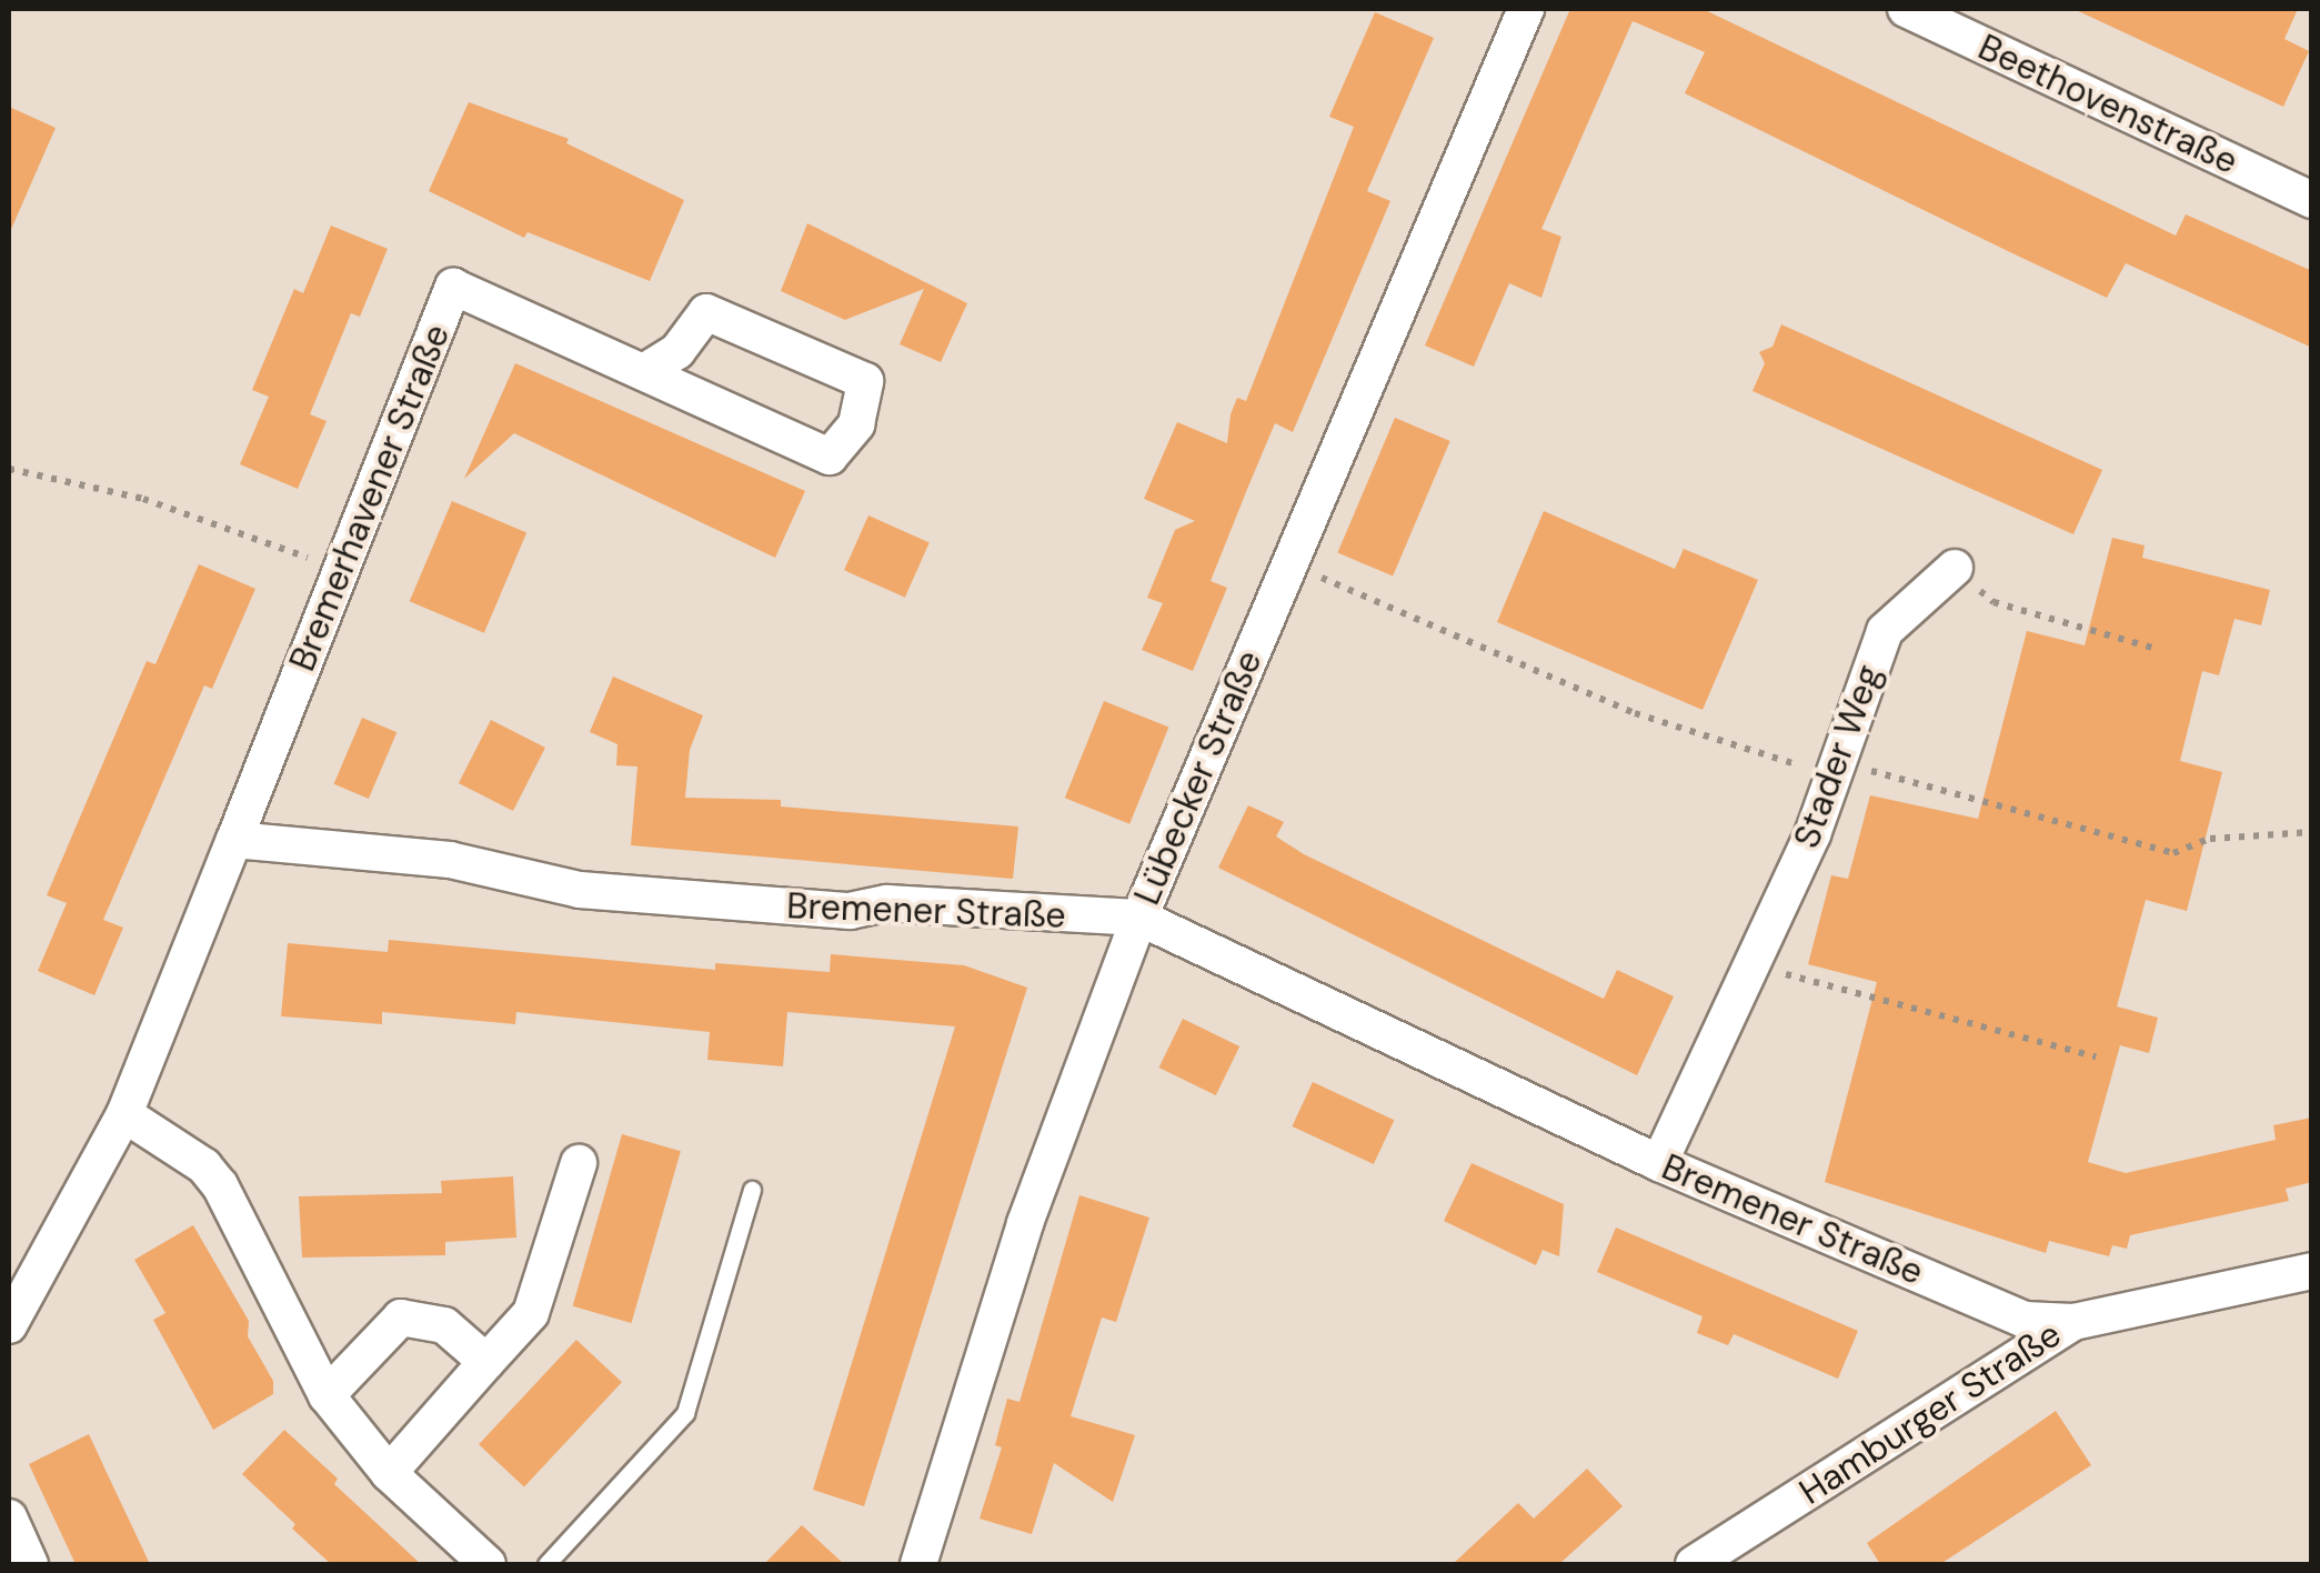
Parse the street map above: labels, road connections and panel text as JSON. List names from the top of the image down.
{
  "streets": {
    "street": [
      "Beethovenstraße",
      "Bremerhavener Straße",
      "Stader Weg",
      "Lübecker Straße",
      "Bremener Straße",
      "Hamburger Straße"
    ]
  },
  "crossings": [
    ["Bremerhavener Straße", "Bremener Straße"],
    ["Stader Weg", "Bremener Straße"],
    ["Lübecker Straße", "Bremener Straße"],
    ["Bremener Straße", "Hamburger Straße"]
  ]
}
